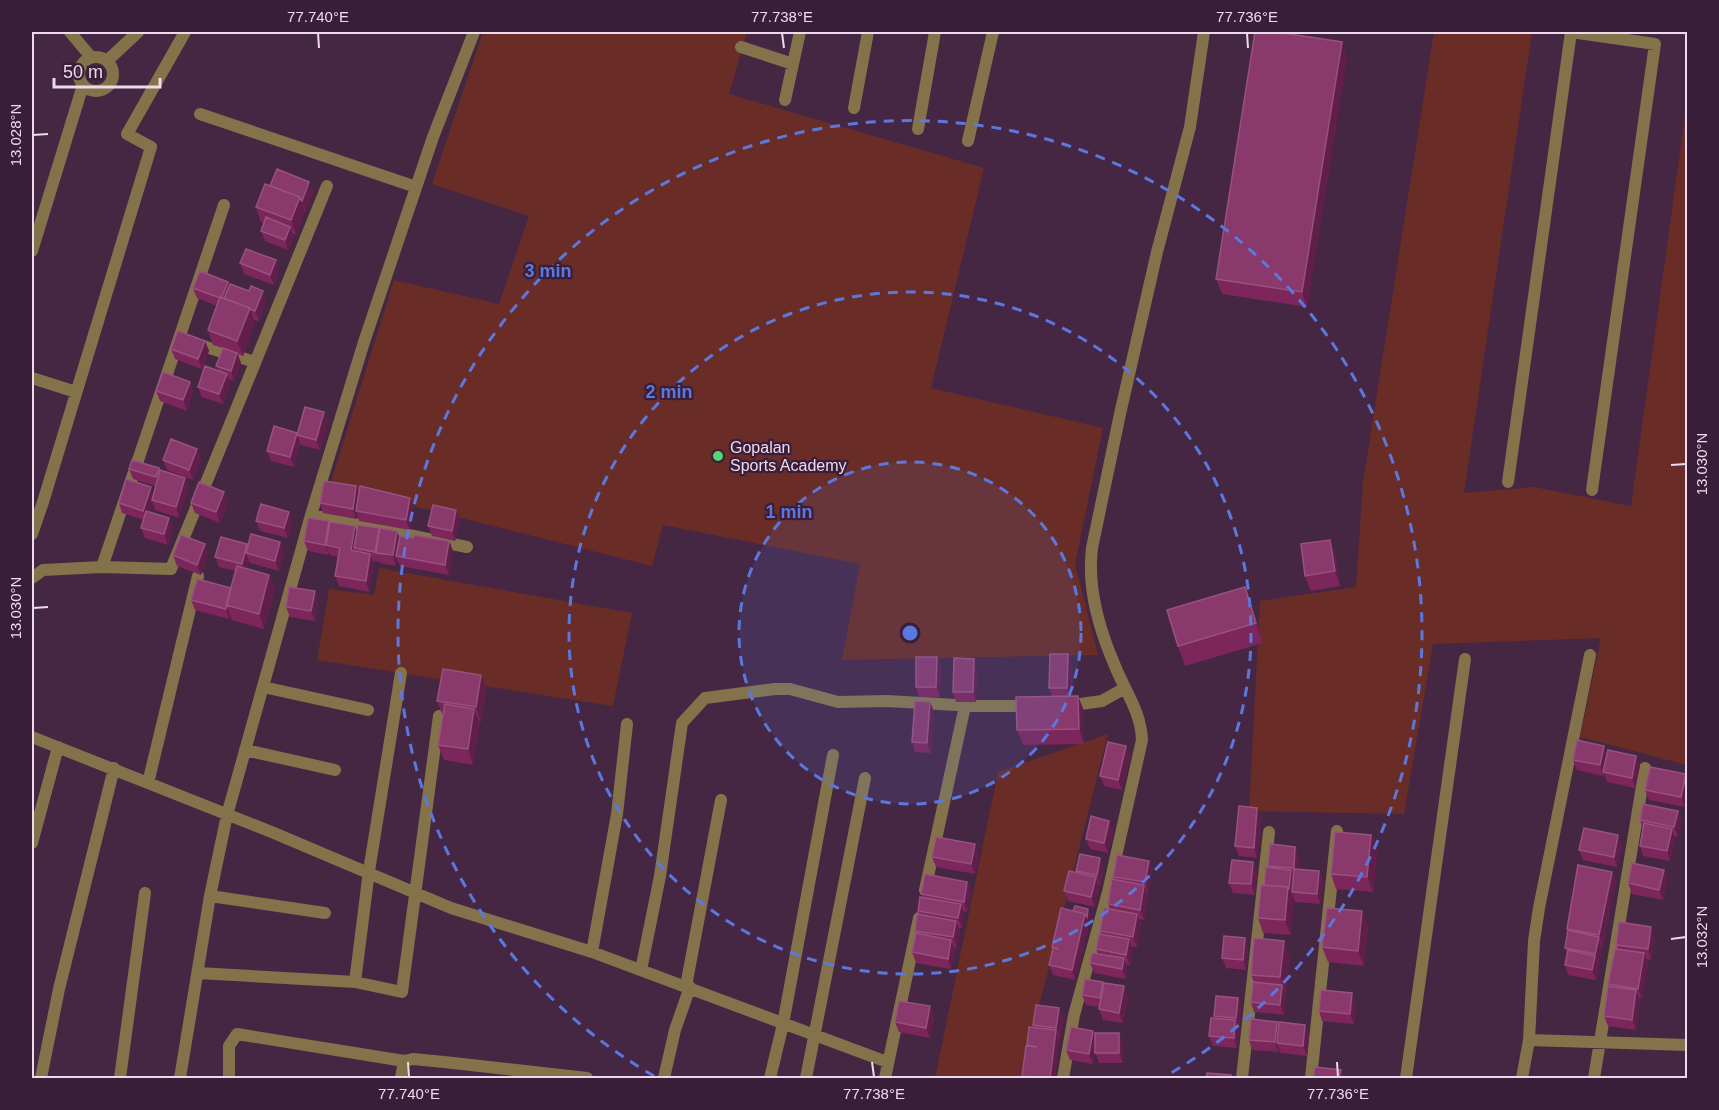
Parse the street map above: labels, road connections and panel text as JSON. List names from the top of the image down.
{
  "places": ["Gopalan Sports Academy"],
  "scale_bar": "50 m",
  "coordinates": [
    "77.740°E",
    "77.738°E",
    "77.736°E",
    "13.028°N",
    "13.030°N",
    "13.032°N"
  ],
  "rings": ["3 min", "2 min", "1 min"]
}
